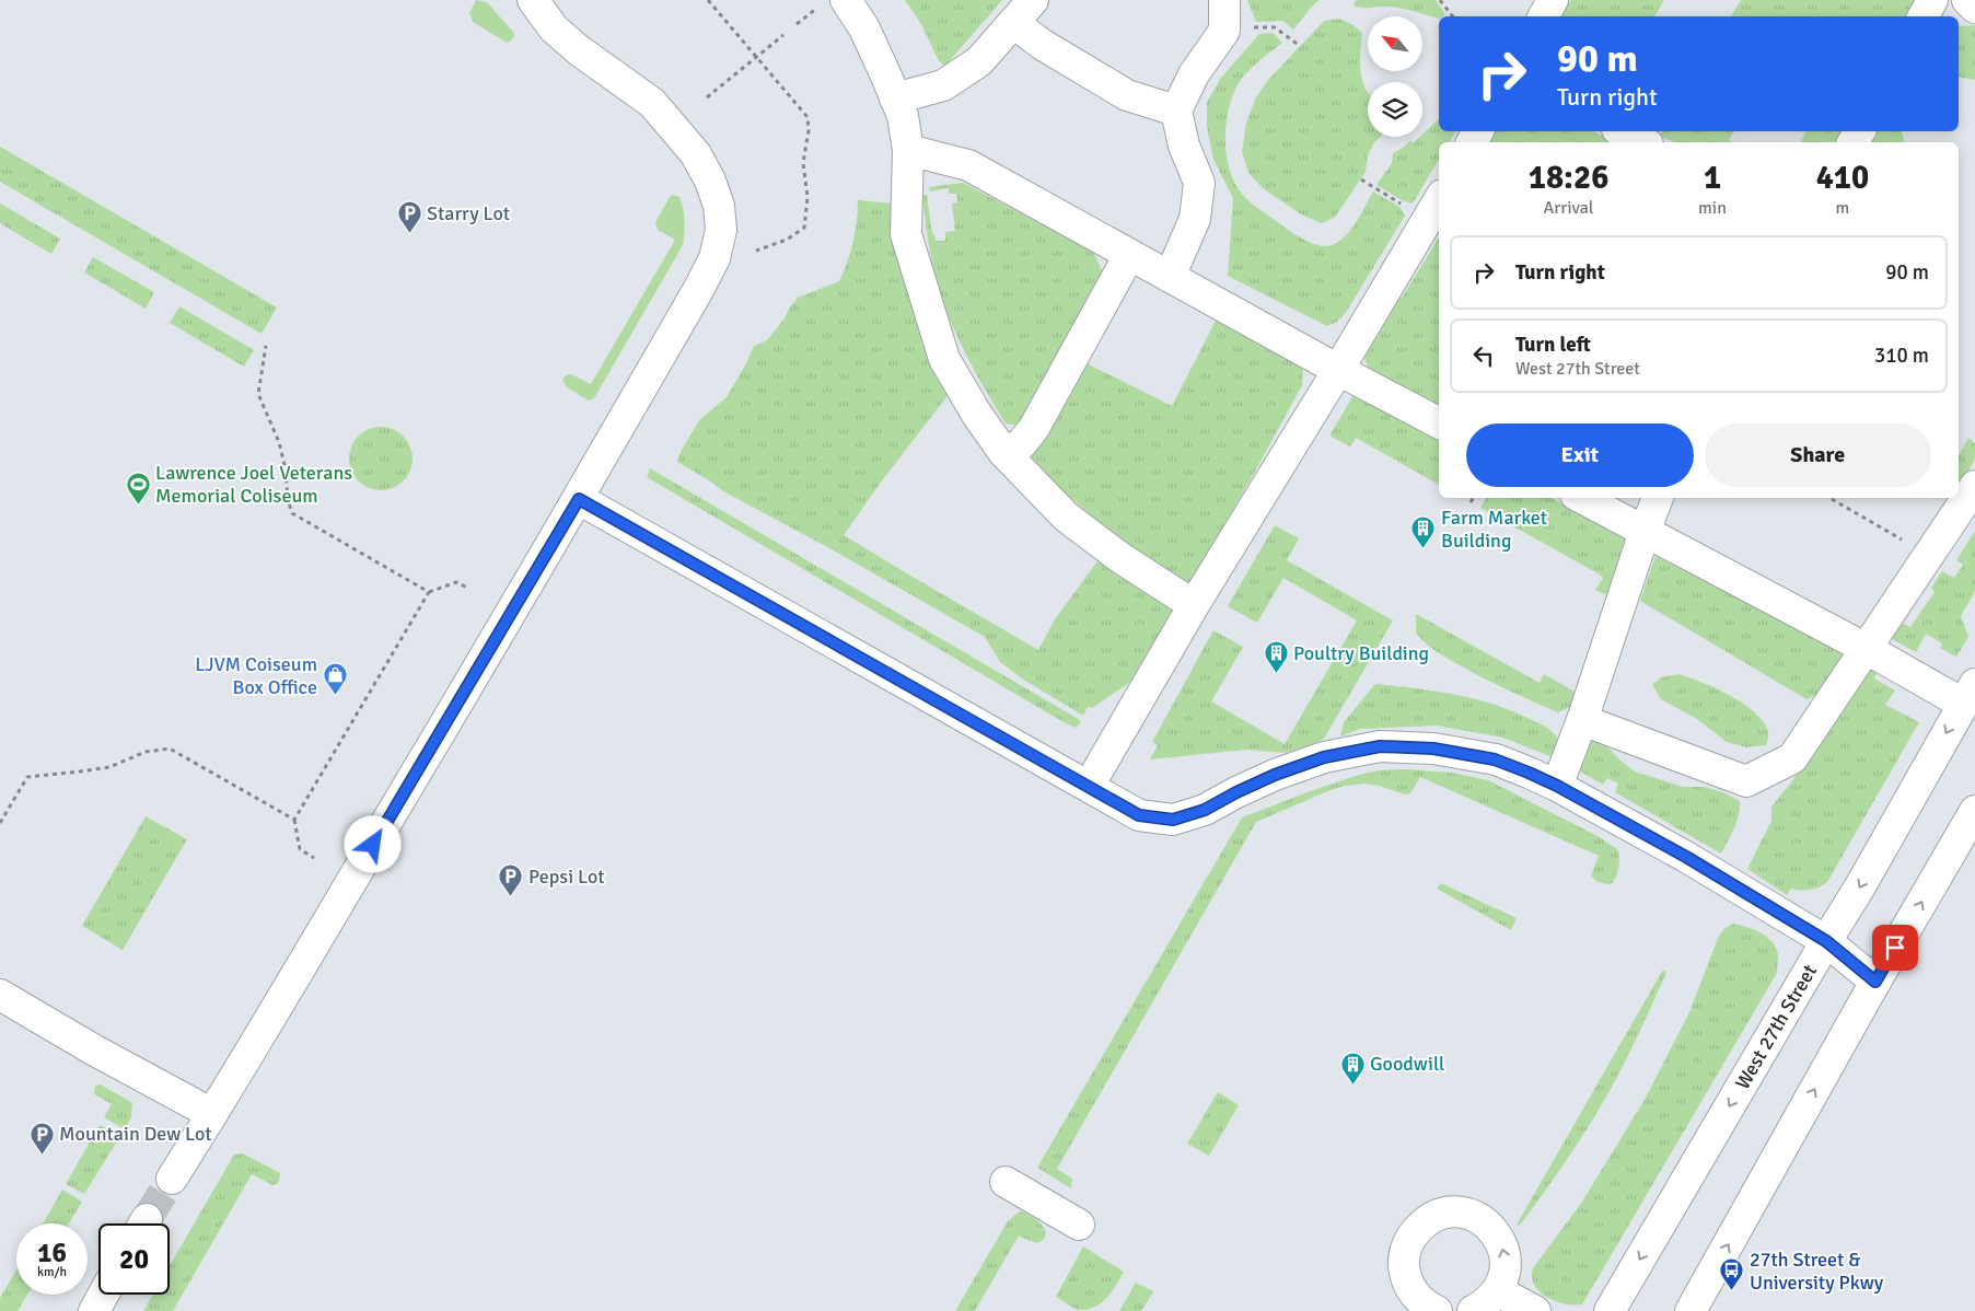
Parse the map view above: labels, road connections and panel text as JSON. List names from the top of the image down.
{
  "streets": {
    "street": ["West 27th Street"]
  },
  "places": {
    "parking": ["Starry Lot", "Pepsi Lot", "Mountain Dew Lot"],
    "sports": ["Lawrence Joel Veterans Memorial Coliseum"],
    "building": ["Farm Market Building", "Poultry Building", "Goodwill"],
    "shop": ["LJVM Coiseum Box Office"],
    "bus stop": ["27th Street & University Pkwy"]
  },
  "north": "top left",
  "page": {
    "turn": ["90 m", "Turn right"],
    "eta": [
      "18:26",
      "Arrival",
      "1",
      "min",
      "410",
      "m"
    ],
    "list": [
      {
        "name": "Turn right",
        "value": "90 m"
      },
      {
        "name": "Turn left",
        "note": "West 27th Street",
        "value": "310 m"
      }
    ],
    "buttons": ["Exit", "Share"],
    "speed": "16 km/h",
    "limit": "20"
  }
}
